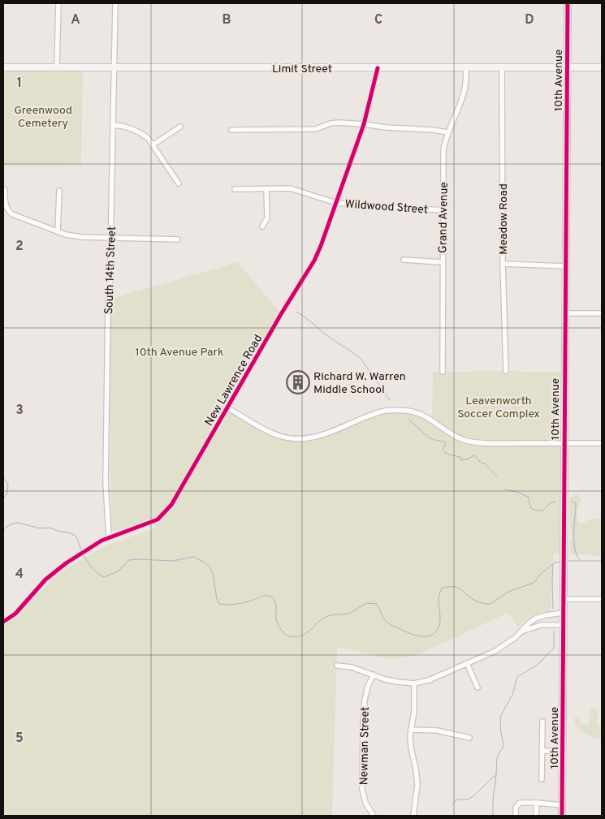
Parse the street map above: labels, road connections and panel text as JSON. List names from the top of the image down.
{
  "streets": {
    "street": [
      "Limit Street",
      "10th Avenue",
      "Wildwood Street",
      "Grand Avenue",
      "Meadow Road",
      "South 14th Street",
      "New Lawrence Road",
      "Newman Street"
    ]
  },
  "crossings": [
    ["Limit Street", "10th Avenue"],
    ["Limit Street", "Grand Avenue"],
    ["Limit Street", "Meadow Road"],
    ["Limit Street", "South 14th Street"],
    ["Limit Street", "New Lawrence Road"],
    ["Wildwood Street", "Grand Avenue"],
    ["Wildwood Street", "New Lawrence Road"],
    ["South 14th Street", "New Lawrence Road"]
  ],
  "parks": ["Greenwood Cemetery", "10th Avenue Park", "Leavenworth Soccer Complex"],
  "places": {
    "building": ["Richard W. Warren Middle School"]
  },
  "grid": {
    "columns": [
      "A",
      "B",
      "C",
      "D"
    ],
    "rows": [
      "1",
      "2",
      "3",
      "4",
      "5"
    ]
  }
}
